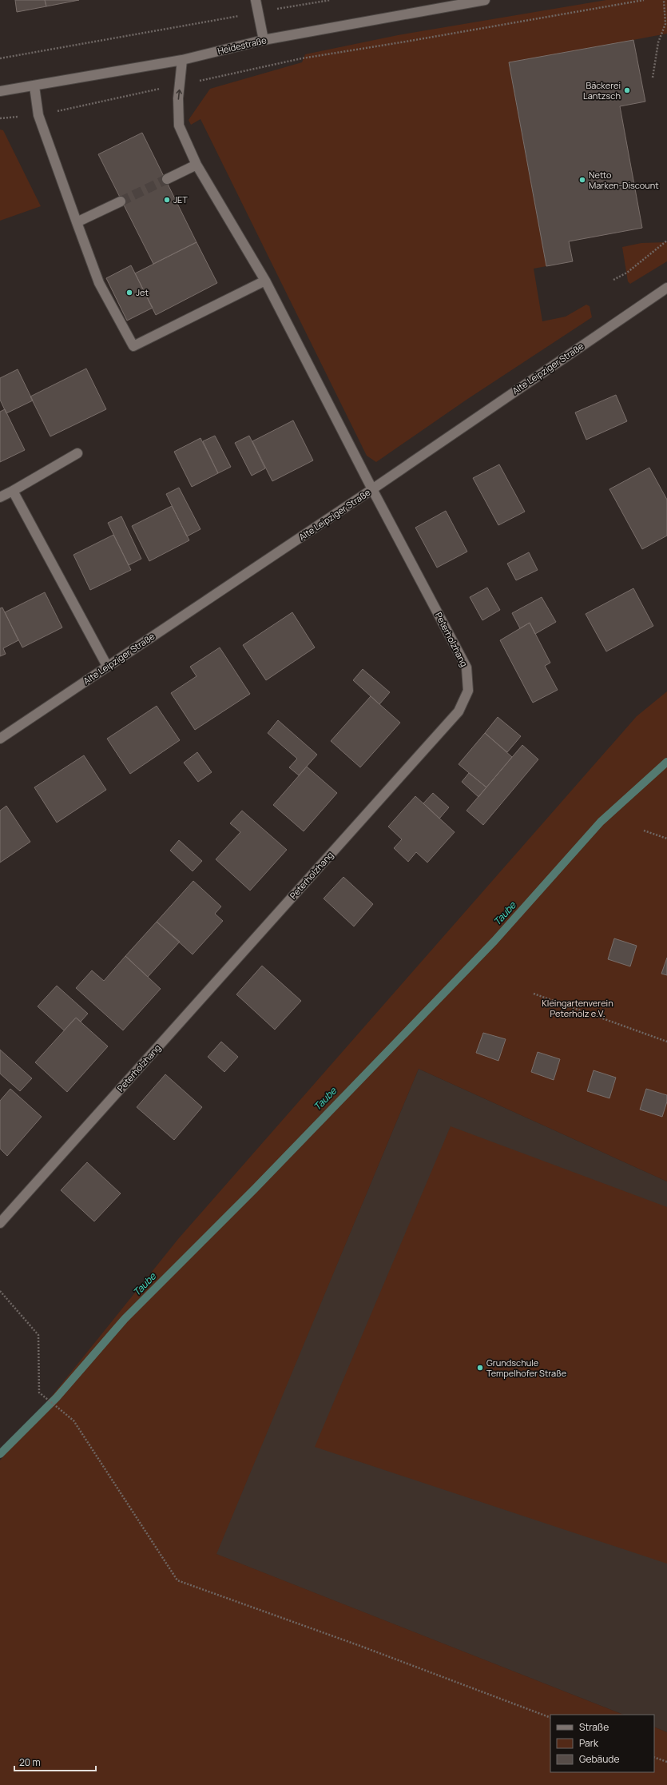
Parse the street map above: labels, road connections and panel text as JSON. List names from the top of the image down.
{
  "streets": {
    "street": ["Heidestraße", "Alte Leipziger Straße", "Peterholzhang"]
  },
  "crossings": [
    ["Alte Leipziger Straße", "Peterholzhang"]
  ],
  "water": ["Taube"],
  "parks": ["Kleingartenverein Peterholz e.V."],
  "places": [
    "Bäckerei Lantzsch",
    "Netto Marken-Discount",
    "JET",
    "Jet",
    "Grundschule Tempelhofer Straße"
  ],
  "legend": ["Straße", "Park", "Gebäude"],
  "scale_bar": "20 m"
}
